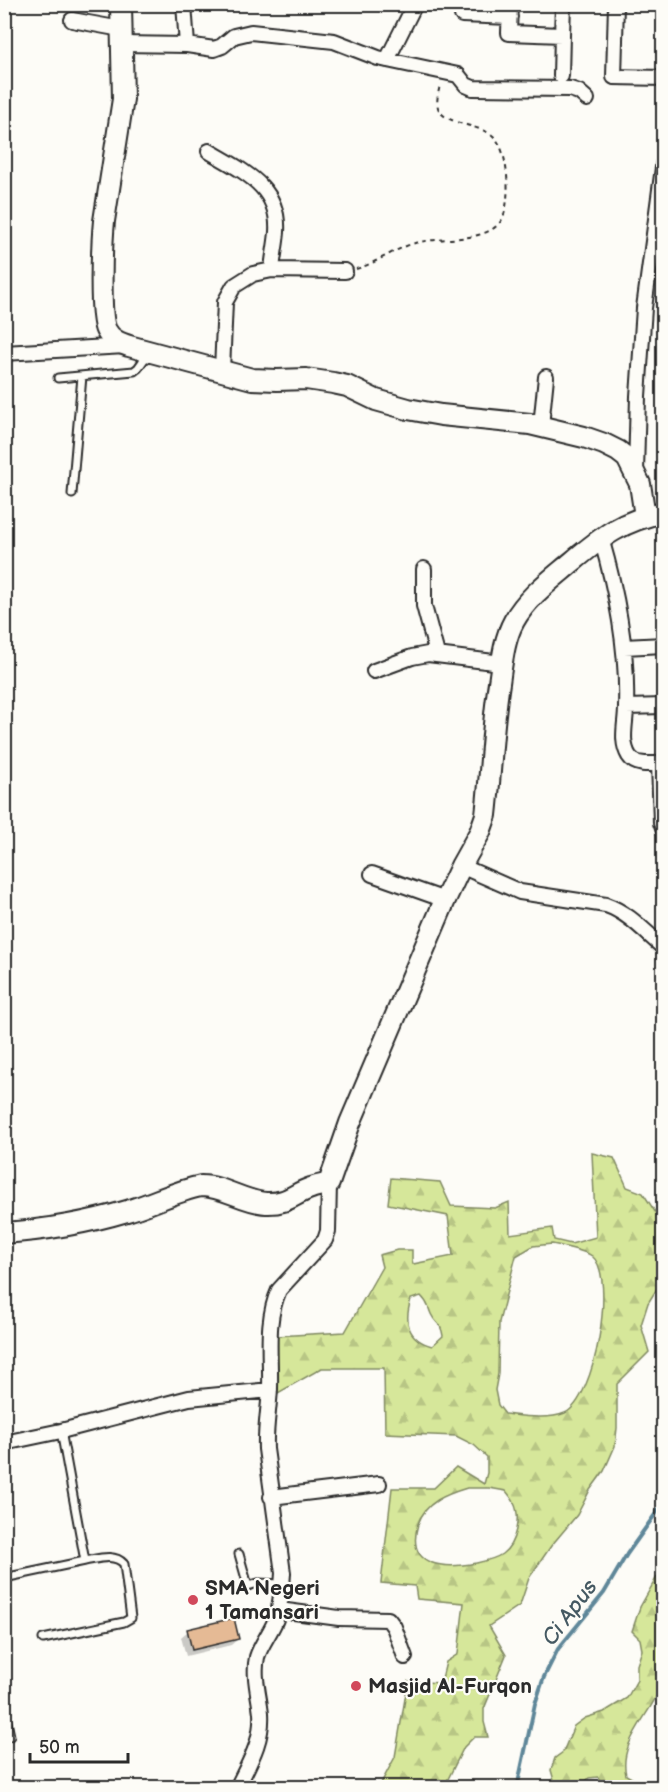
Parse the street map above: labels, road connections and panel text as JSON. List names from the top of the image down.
{
  "water": ["Ci Apus"],
  "places": ["SMA Negeri 1 Tamansari", "Masjid Al-Furqon"],
  "scale_bar": "50 m"
}
